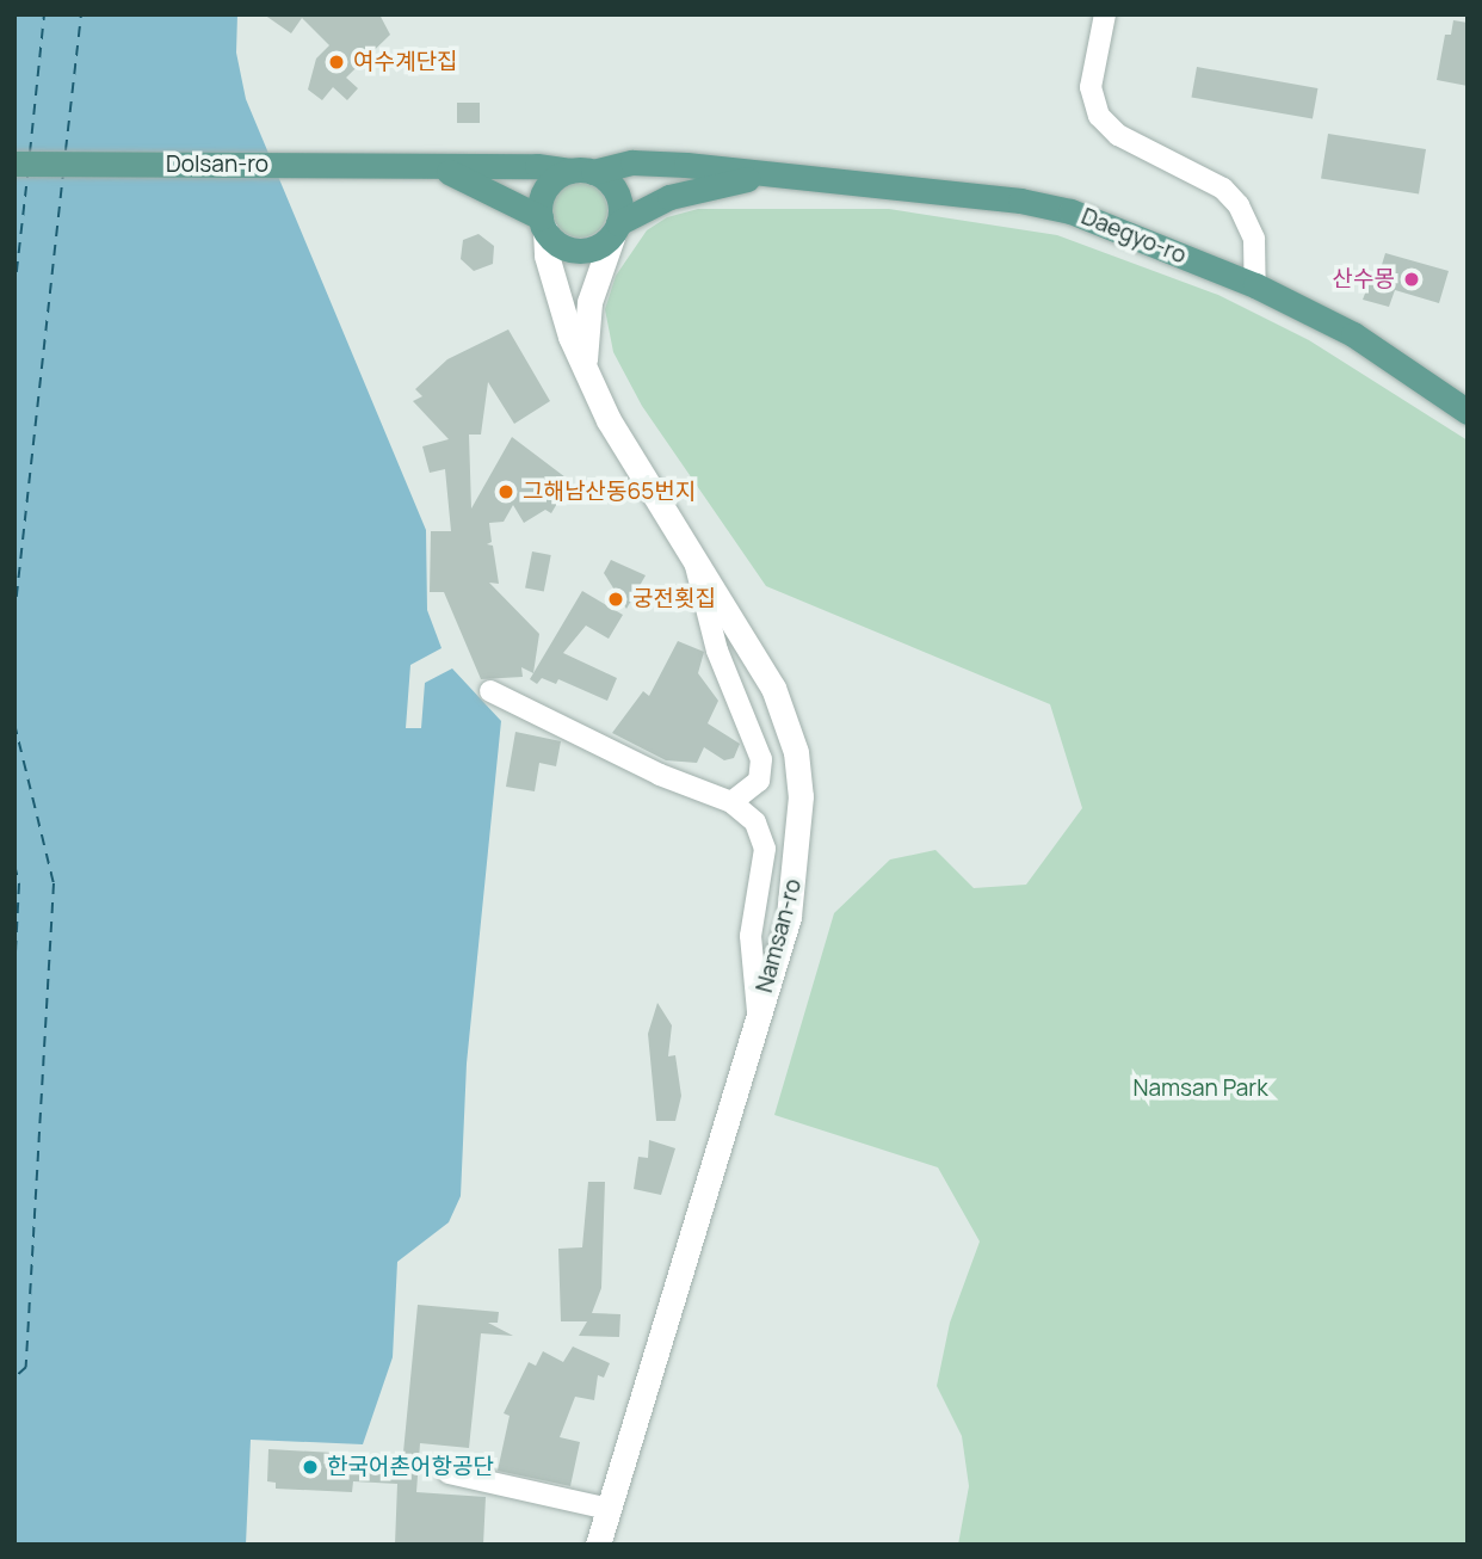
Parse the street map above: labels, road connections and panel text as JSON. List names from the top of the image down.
{
  "streets": {
    "main road": ["Dolsan-ro", "Daegyo-ro"],
    "street": ["Namsan-ro"]
  },
  "crossings": [
    ["Dolsan-ro", "Daegyo-ro"],
    ["Daegyo-ro", "Namsan-ro"]
  ],
  "parks": ["Namsan Park"],
  "places": [
    "여수계단집",
    "산수몽",
    "그해남산동65번지",
    "궁전횟집",
    "한국어촌어항공단"
  ]
}
